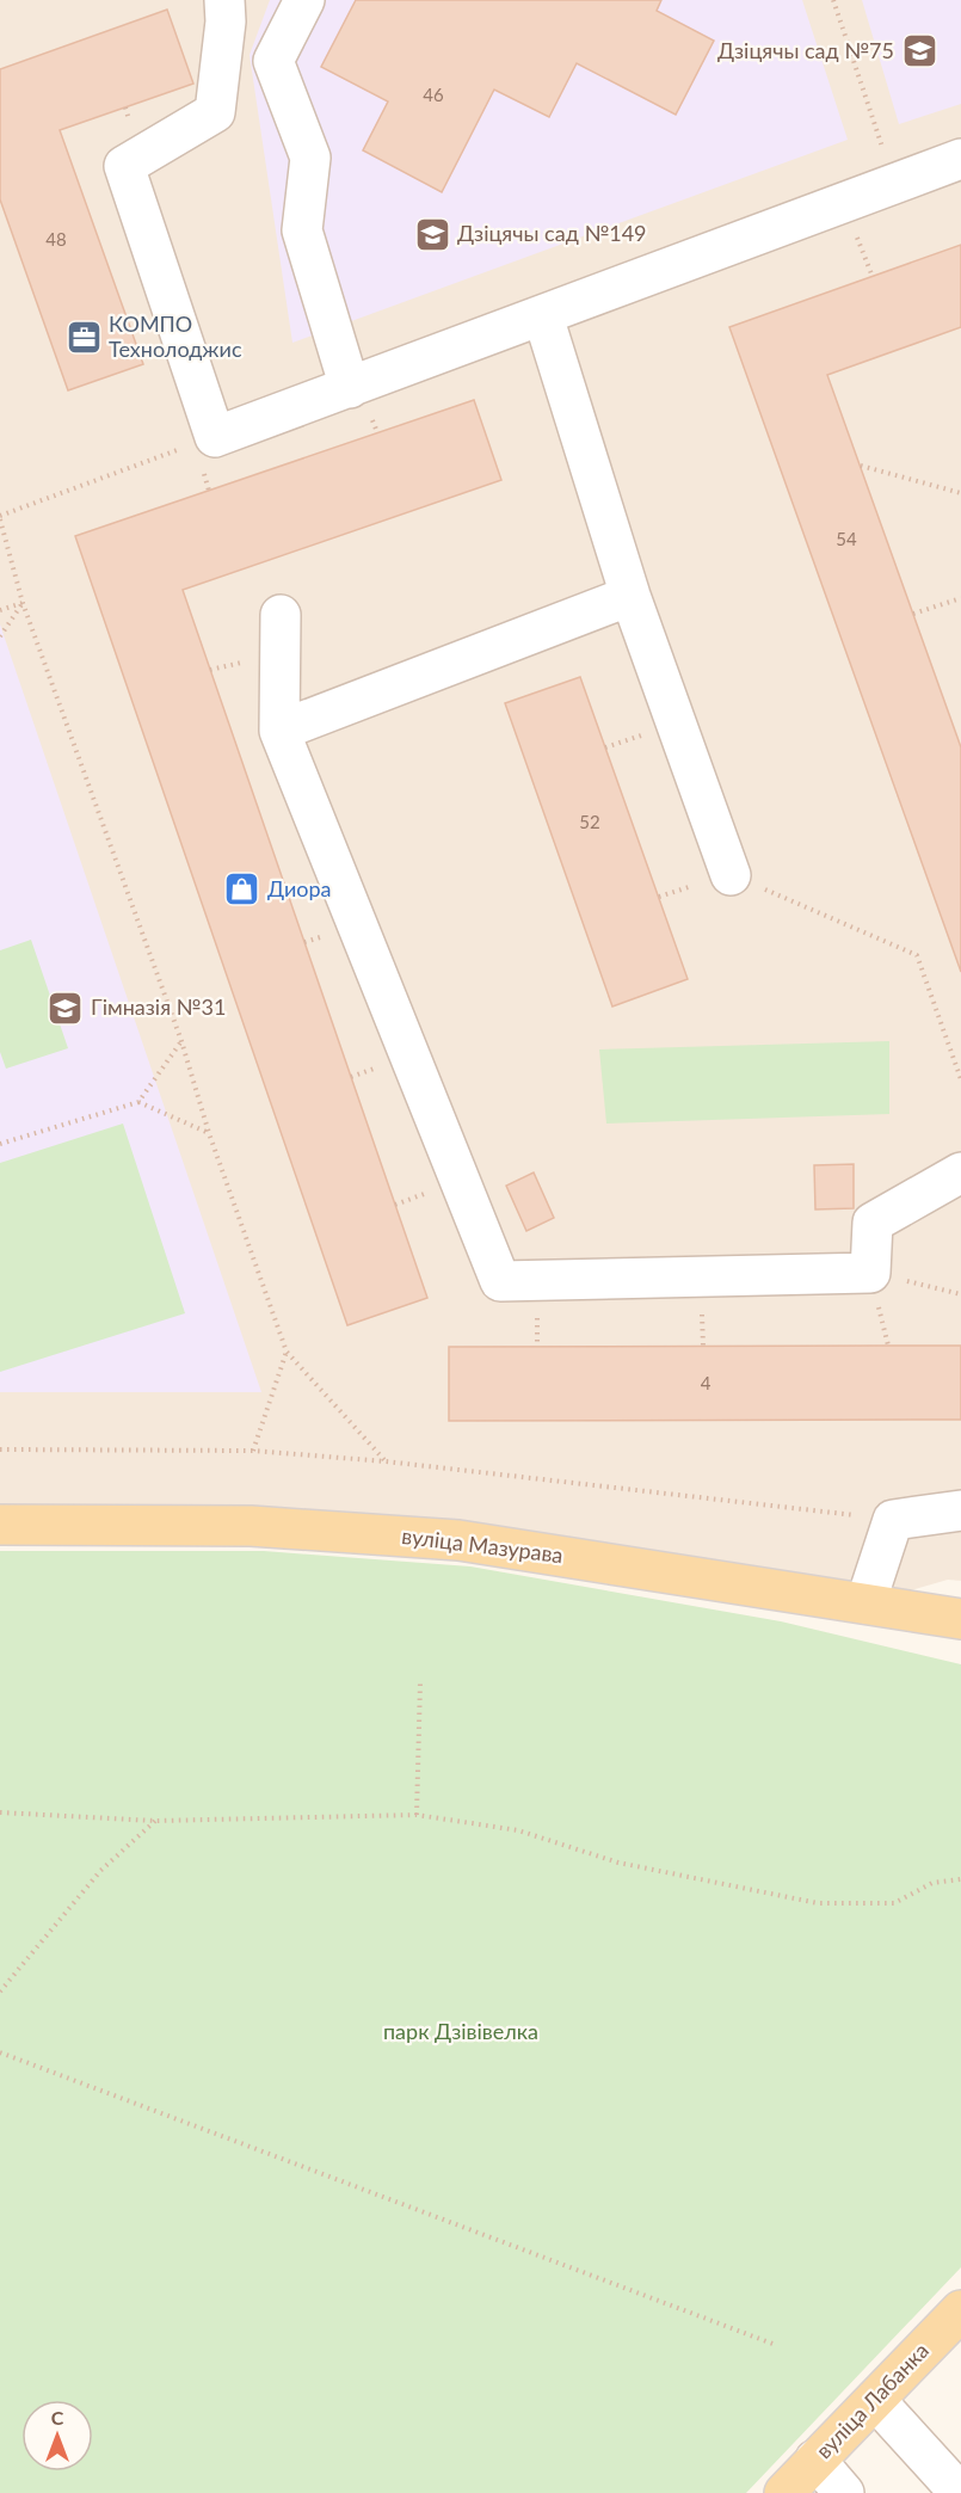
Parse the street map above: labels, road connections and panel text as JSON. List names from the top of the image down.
{
  "streets": {
    "main road": ["вуліца Мазурава", "вуліца Лабанка"]
  },
  "parks": ["парк Дзівівелка"],
  "places": {
    "school or university": ["Дзіцячы сад №75", "Дзіцячы сад №149", "Гімназія №31"],
    "office": ["КОМПО Технолоджис"],
    "shop": ["Диора"]
  },
  "house_numbers": [
    "46",
    "48",
    "54",
    "52",
    "4"
  ],
  "north": "top"
}
